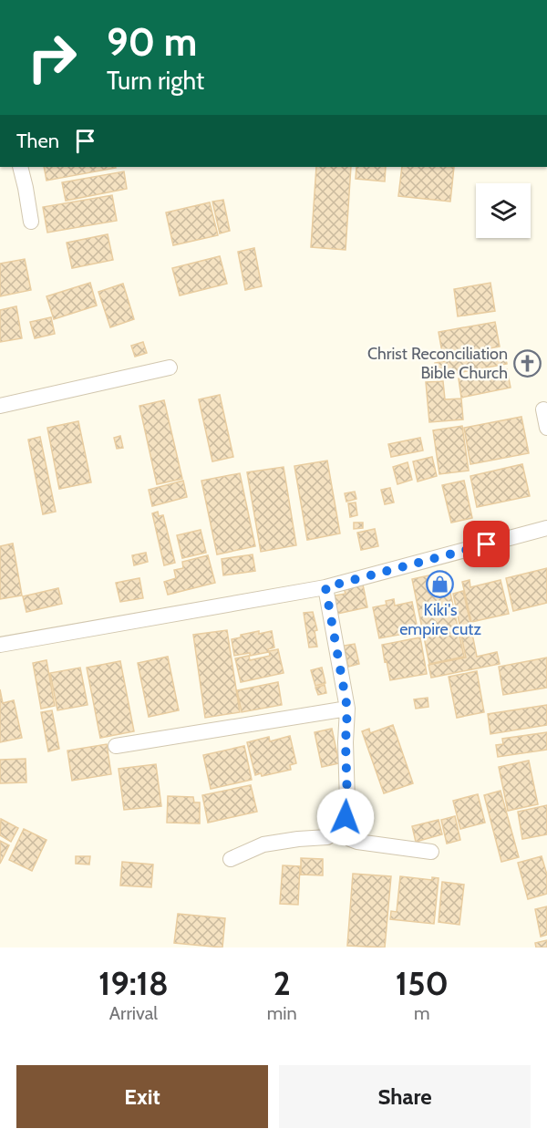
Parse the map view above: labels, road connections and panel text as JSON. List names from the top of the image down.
{
  "places": {
    "church": ["Christ Reconciliation Bible Church"],
    "shop": ["Kiki's empire cutz"]
  },
  "page": {
    "turn": ["90 m", "Turn right"],
    "then": "Then",
    "eta": [
      "19:18",
      "Arrival",
      "2",
      "min",
      "150",
      "m"
    ],
    "buttons": ["Exit", "Share"]
  }
}
